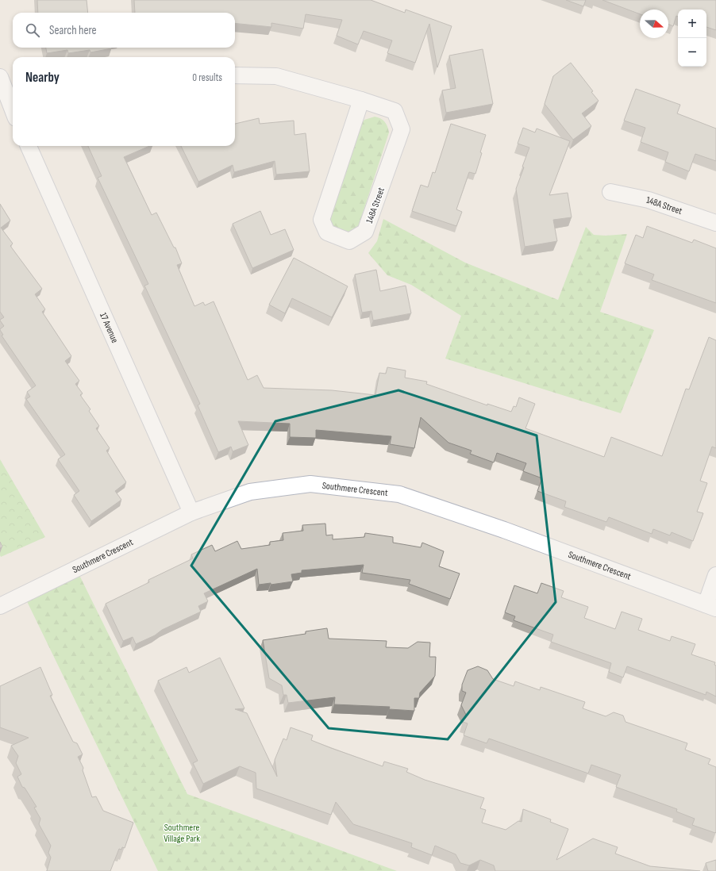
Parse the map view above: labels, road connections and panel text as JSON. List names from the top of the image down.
{
  "streets": {
    "street": ["148A Street", "17 Avenue", "Southmere Crescent"]
  },
  "crossings": [
    ["17 Avenue", "Southmere Crescent"]
  ],
  "parks": ["Southmere Village Park"],
  "north": "right",
  "page": {
    "map_buttons": ["+", "−"],
    "search": "Search here",
    "heading": ["Nearby", "0 results"]
  }
}
